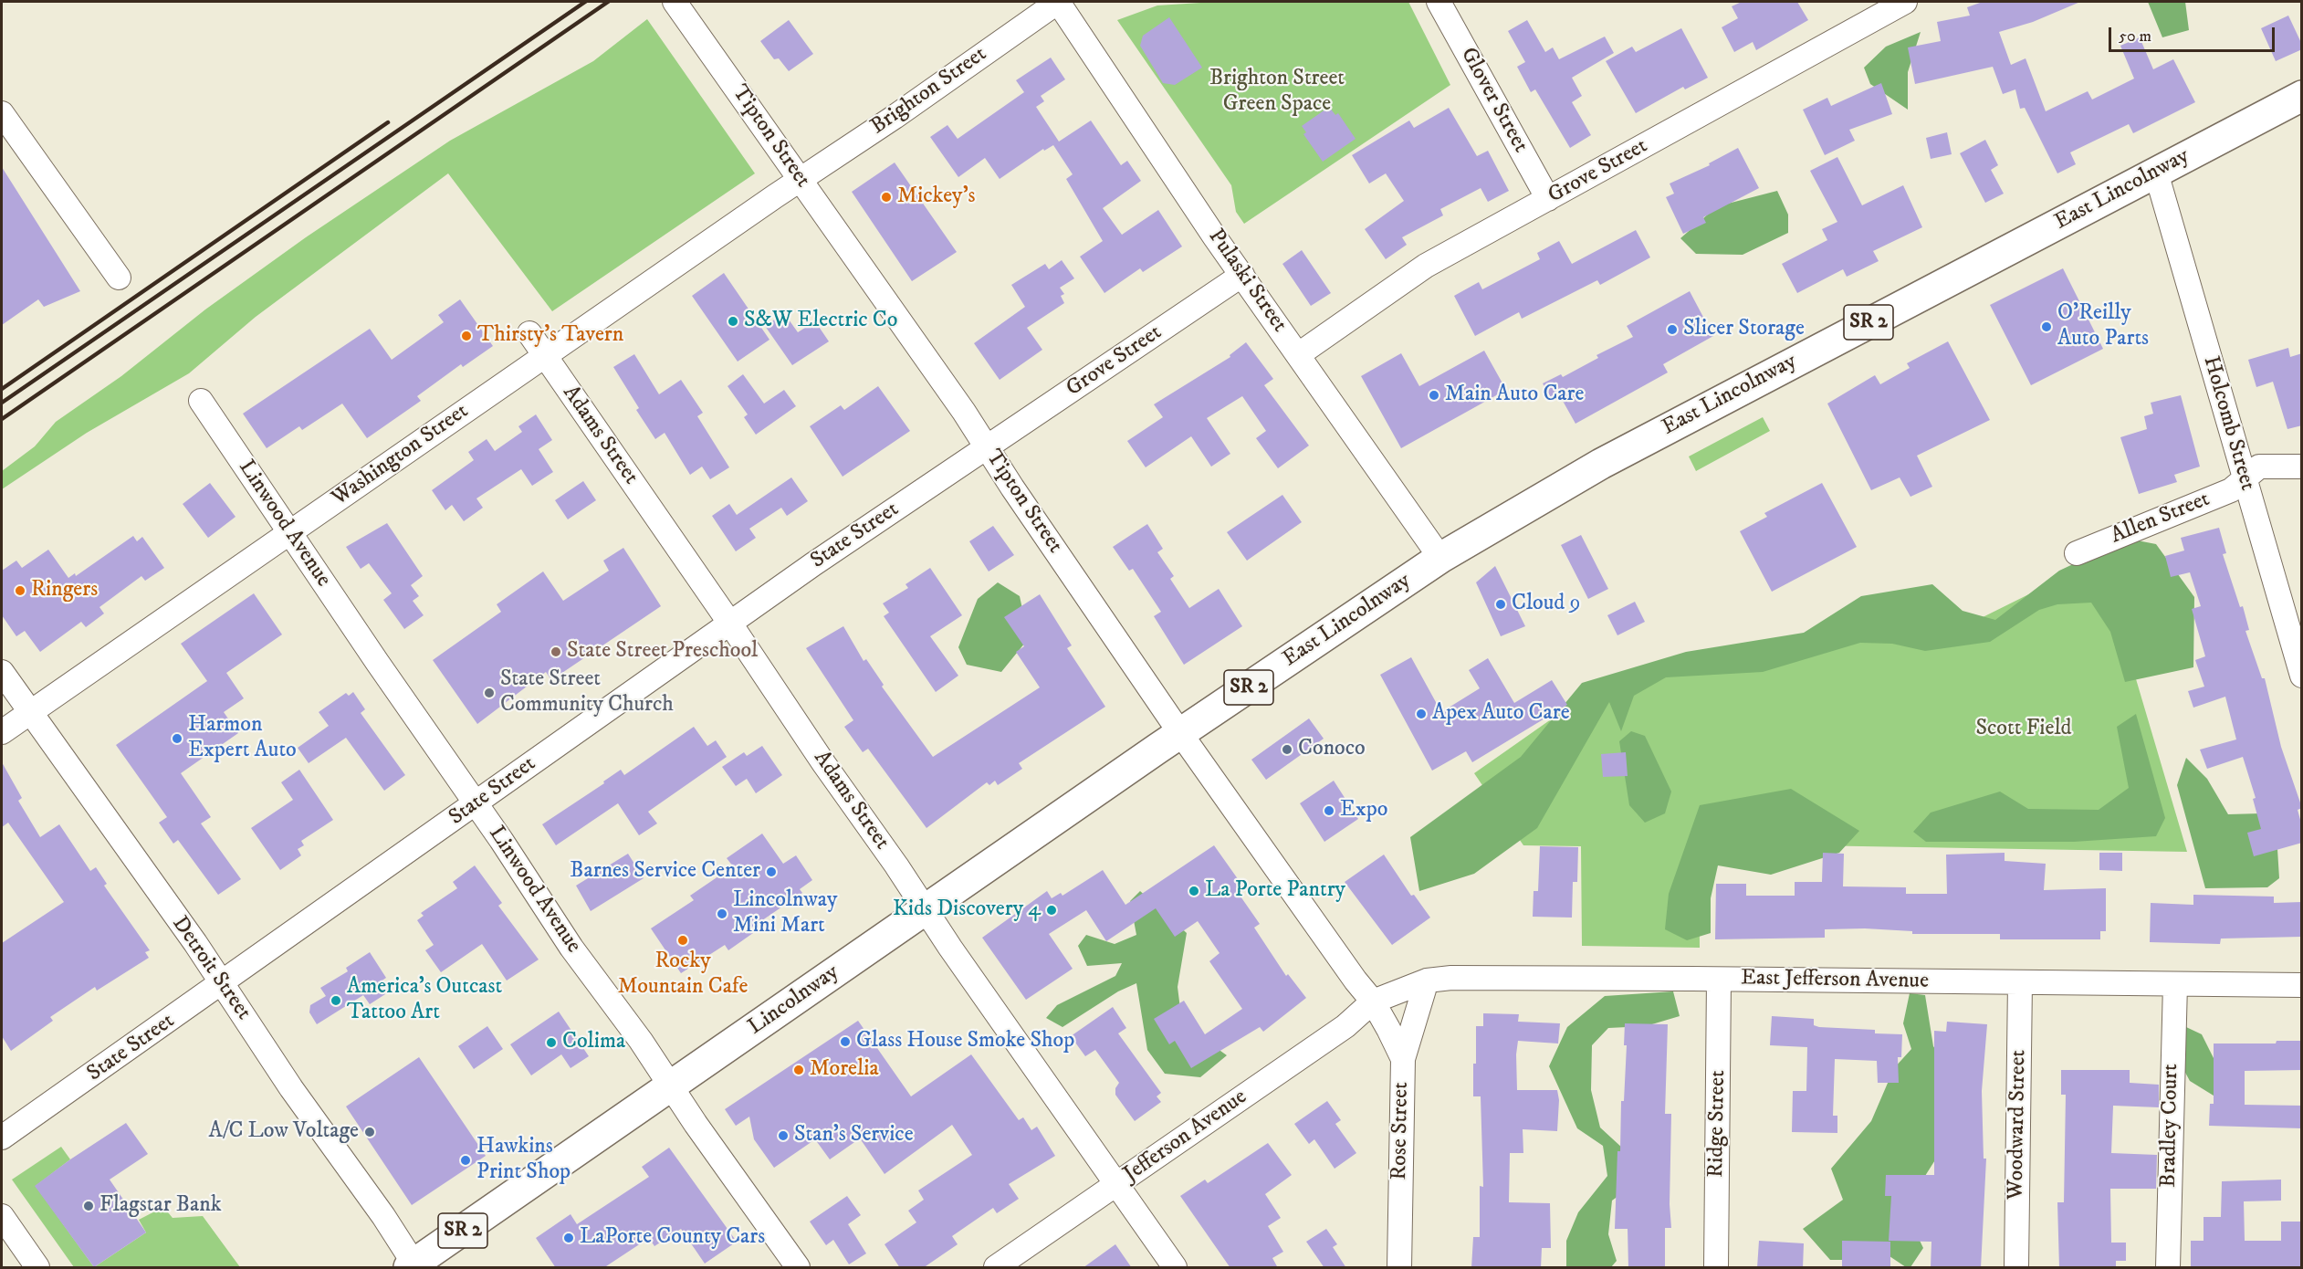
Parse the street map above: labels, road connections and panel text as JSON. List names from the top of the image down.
{
  "streets": {
    "main road": ["East Lincolnway", "SR 2", "Lincolnway"],
    "street": [
      "Brighton Street",
      "Glover Street",
      "Tipton Street",
      "Grove Street",
      "Pulaski Street",
      "Holcomb Street",
      "Adams Street",
      "Washington Street",
      "Allen Street",
      "Linwood Avenue",
      "State Street",
      "Detroit Street",
      "East Jefferson Avenue",
      "Ridge Street",
      "Woodward Street",
      "Bradley Court",
      "Rose Street",
      "Jefferson Avenue"
    ]
  },
  "crossings": [
    ["Brighton Street", "Tipton Street"],
    ["Brighton Street", "Pulaski Street"],
    ["Brighton Street", "Washington Street"],
    ["Glover Street", "Grove Street"],
    ["Tipton Street", "Grove Street"],
    ["Tipton Street", "East Lincolnway"],
    ["Tipton Street", "Washington Street"],
    ["Tipton Street", "State Street"],
    ["Tipton Street", "East Jefferson Avenue"],
    ["Tipton Street", "Lincolnway"],
    ["Tipton Street", "Rose Street"],
    ["Tipton Street", "Jefferson Avenue"],
    ["Grove Street", "Pulaski Street"],
    ["Grove Street", "State Street"],
    ["East Lincolnway", "Pulaski Street"],
    ["East Lincolnway", "Holcomb Street"],
    ["East Lincolnway", "Lincolnway"],
    ["Holcomb Street", "Allen Street"],
    ["Adams Street", "Washington Street"],
    ["Adams Street", "State Street"],
    ["Adams Street", "Lincolnway"],
    ["Adams Street", "Jefferson Avenue"],
    ["Washington Street", "Linwood Avenue"],
    ["Washington Street", "Detroit Street"],
    ["Linwood Avenue", "State Street"],
    ["Linwood Avenue", "Lincolnway"],
    ["State Street", "Detroit Street"],
    ["Detroit Street", "Lincolnway"],
    ["East Jefferson Avenue", "Ridge Street"],
    ["East Jefferson Avenue", "Woodward Street"],
    ["East Jefferson Avenue", "Bradley Court"],
    ["East Jefferson Avenue", "Rose Street"],
    ["East Jefferson Avenue", "Jefferson Avenue"],
    ["Rose Street", "Jefferson Avenue"]
  ],
  "parks": ["Brighton Street Green Space", "Scott Field"],
  "places": [
    "Mickey's",
    "S&W Electric Co",
    "O'Reilly Auto Parts",
    "Slicer Storage",
    "Thirsty's Tavern",
    "Main Auto Care",
    "Ringers",
    "Cloud 9",
    "State Street Preschool",
    "State Street Community Church",
    "Apex Auto Care",
    "Harmon Expert Auto",
    "Conoco",
    "Expo",
    "Barnes Service Center",
    "La Porte Pantry",
    "Kids Discovery 4",
    "Lincolnway Mini Mart",
    "Rocky Mountain Cafe",
    "America's Outcast Tattoo Art",
    "Glass House Smoke Shop",
    "Colima",
    "Morelia",
    "A/C Low Voltage",
    "Stan's Service",
    "Hawkins Print Shop",
    "Flagstar Bank",
    "LaPorte County Cars"
  ],
  "scale_bar": "50 m"
}
